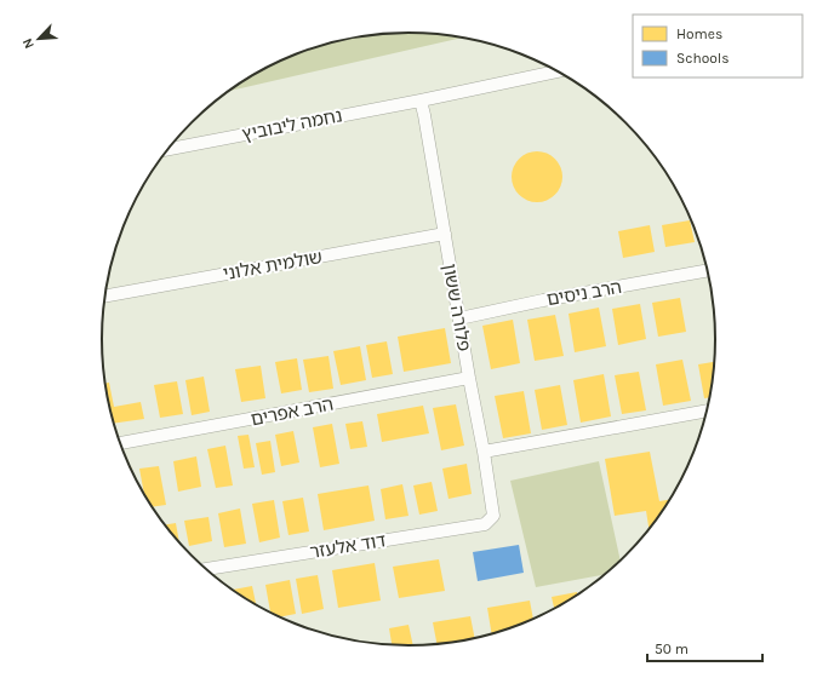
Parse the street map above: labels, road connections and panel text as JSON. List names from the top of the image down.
{
  "streets": {
    "street": [
      "נחמה ליבוביץ",
      "שולמית אלוני",
      "הרב ניסים",
      "פלורה ששון",
      "הרב אפרים",
      "דוד אלעזר"
    ]
  },
  "crossings": [
    ["נחמה ליבוביץ", "פלורה ששון"],
    ["שולמית אלוני", "פלורה ששון"],
    ["הרב ניסים", "פלורה ששון"],
    ["פלורה ששון", "הרב אפרים"],
    ["פלורה ששון", "דוד אלעזר"]
  ],
  "legend": ["Homes", "Schools"],
  "scale_bar": "50 m",
  "north": "bottom left"
}
